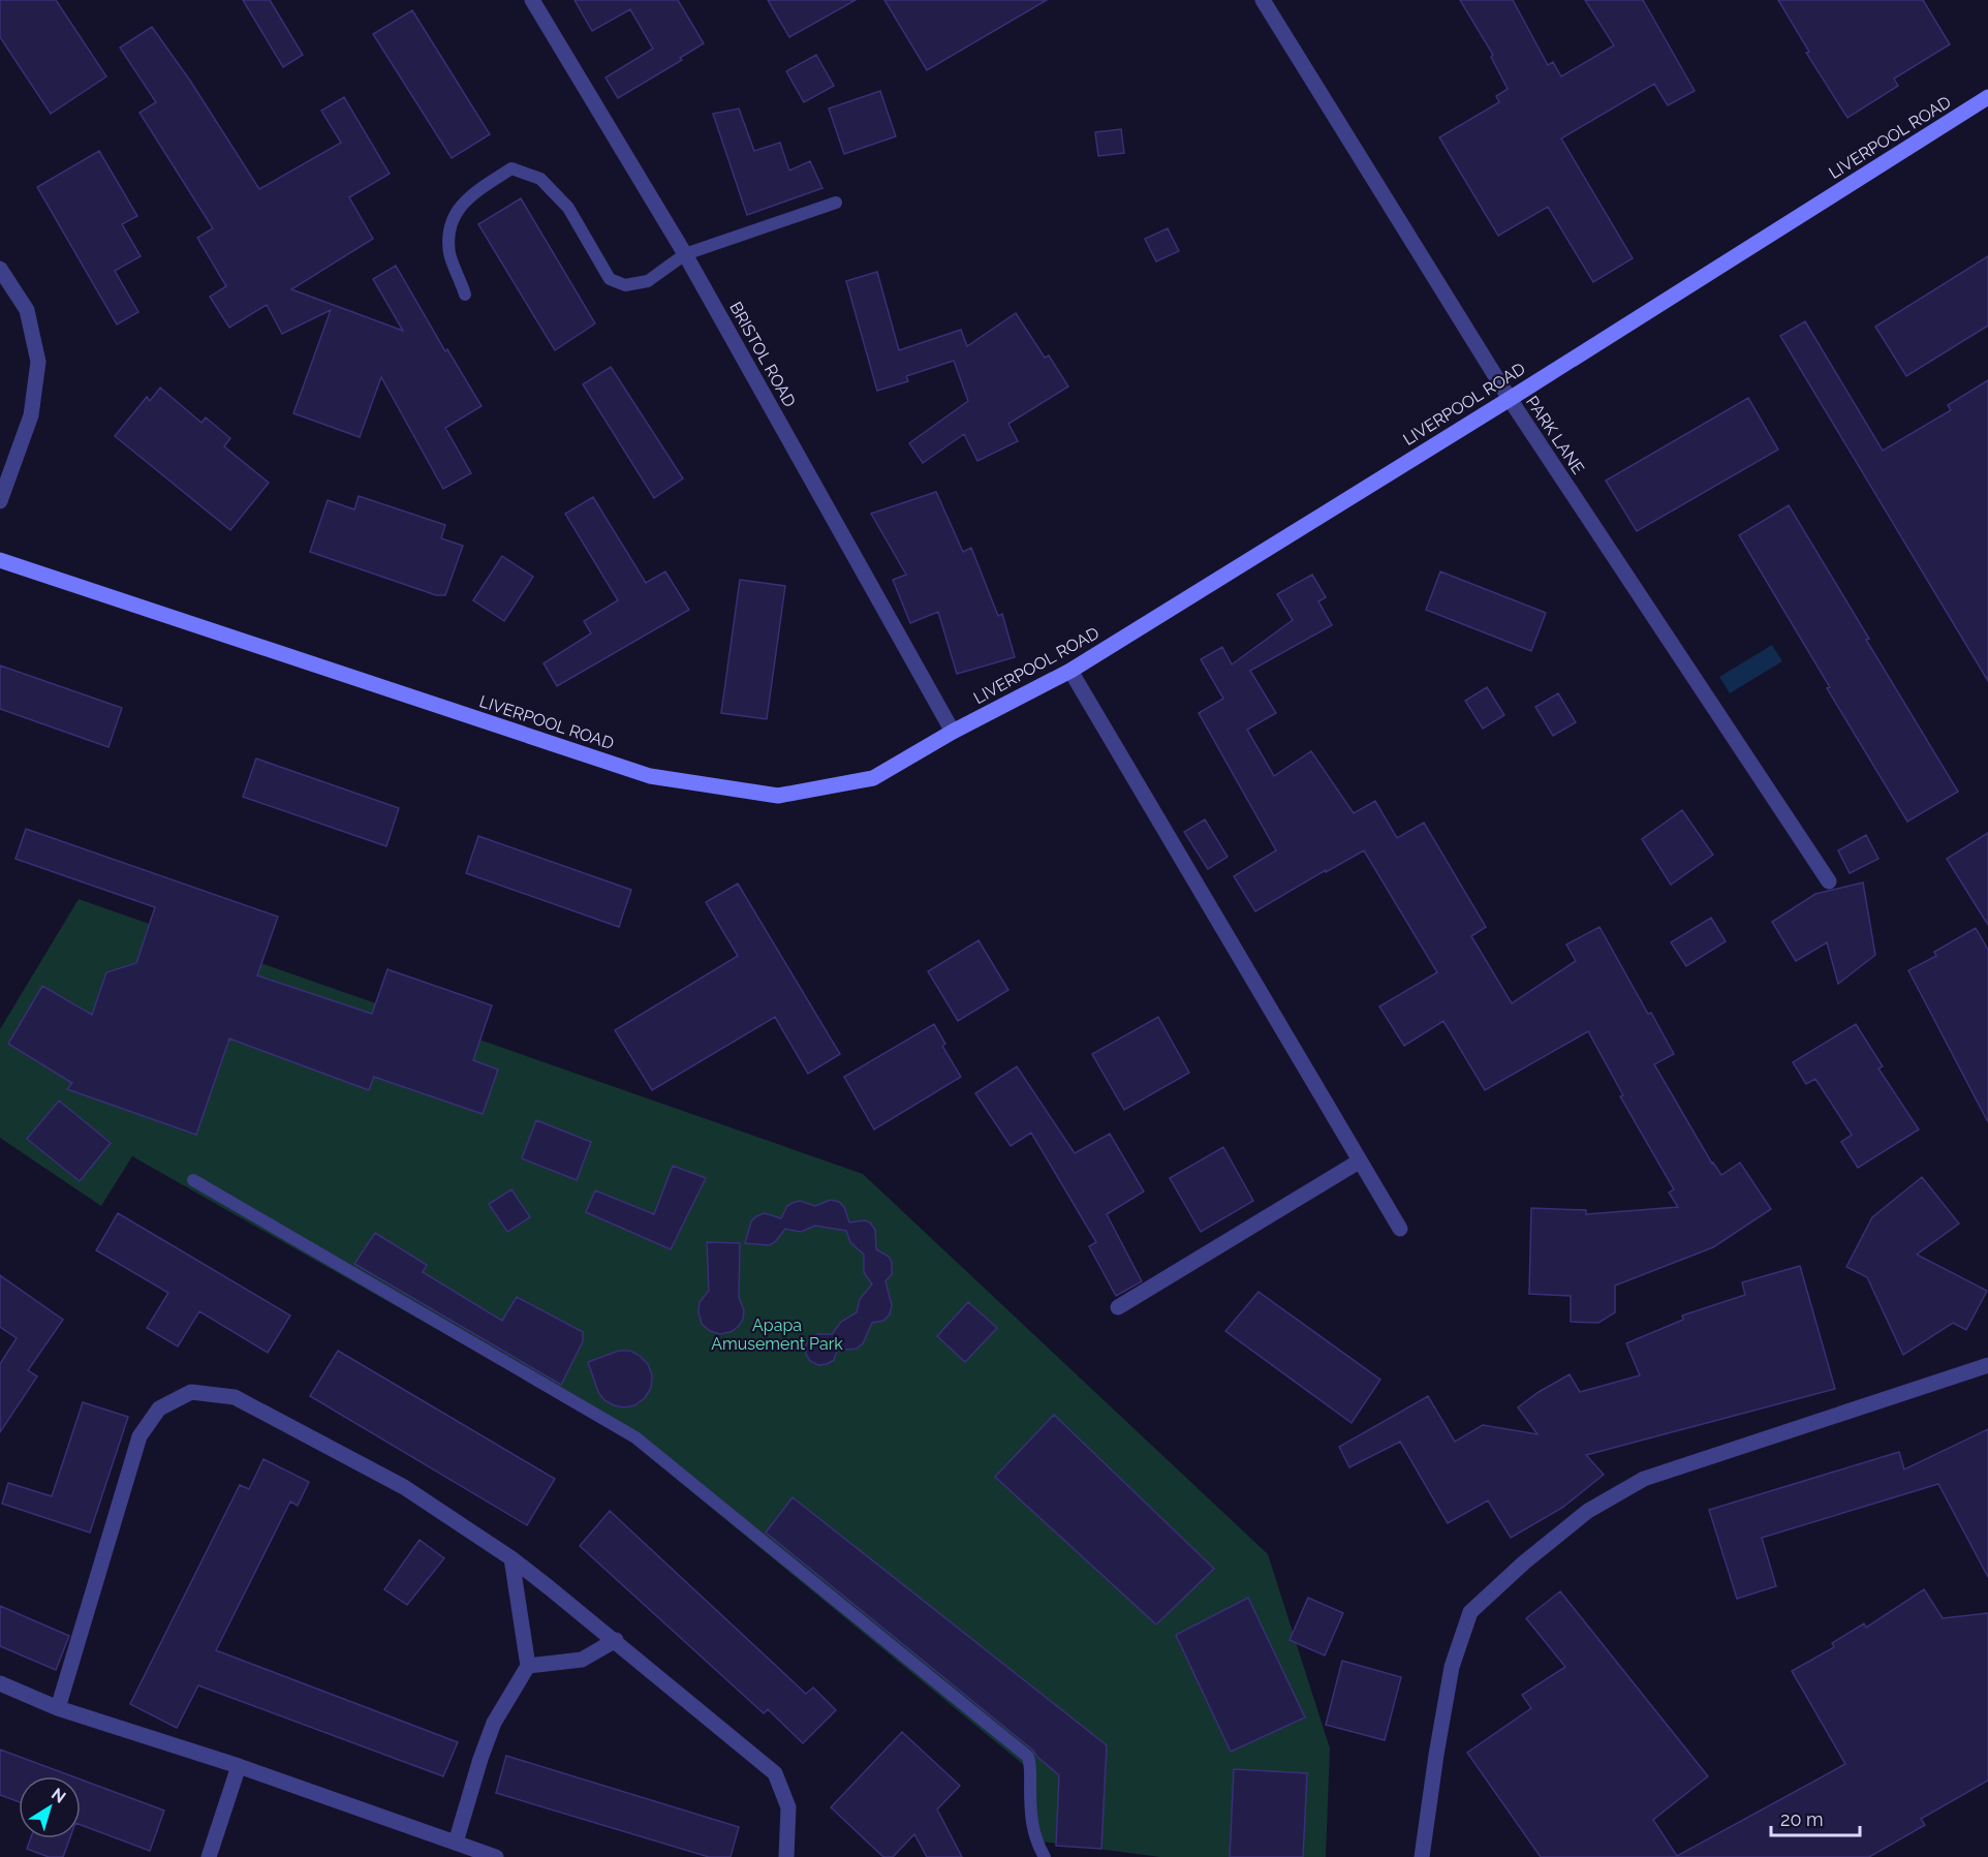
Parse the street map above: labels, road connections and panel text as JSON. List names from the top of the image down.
{
  "streets": {
    "main road": ["LIVERPOOL ROAD"],
    "street": ["BRISTOL ROAD", "PARK LANE"]
  },
  "crossings": [
    ["LIVERPOOL ROAD", "BRISTOL ROAD"],
    ["LIVERPOOL ROAD", "PARK LANE"]
  ],
  "parks": ["Apapa Amusement Park"],
  "scale_bar": "20 m",
  "north": "top right"
}
